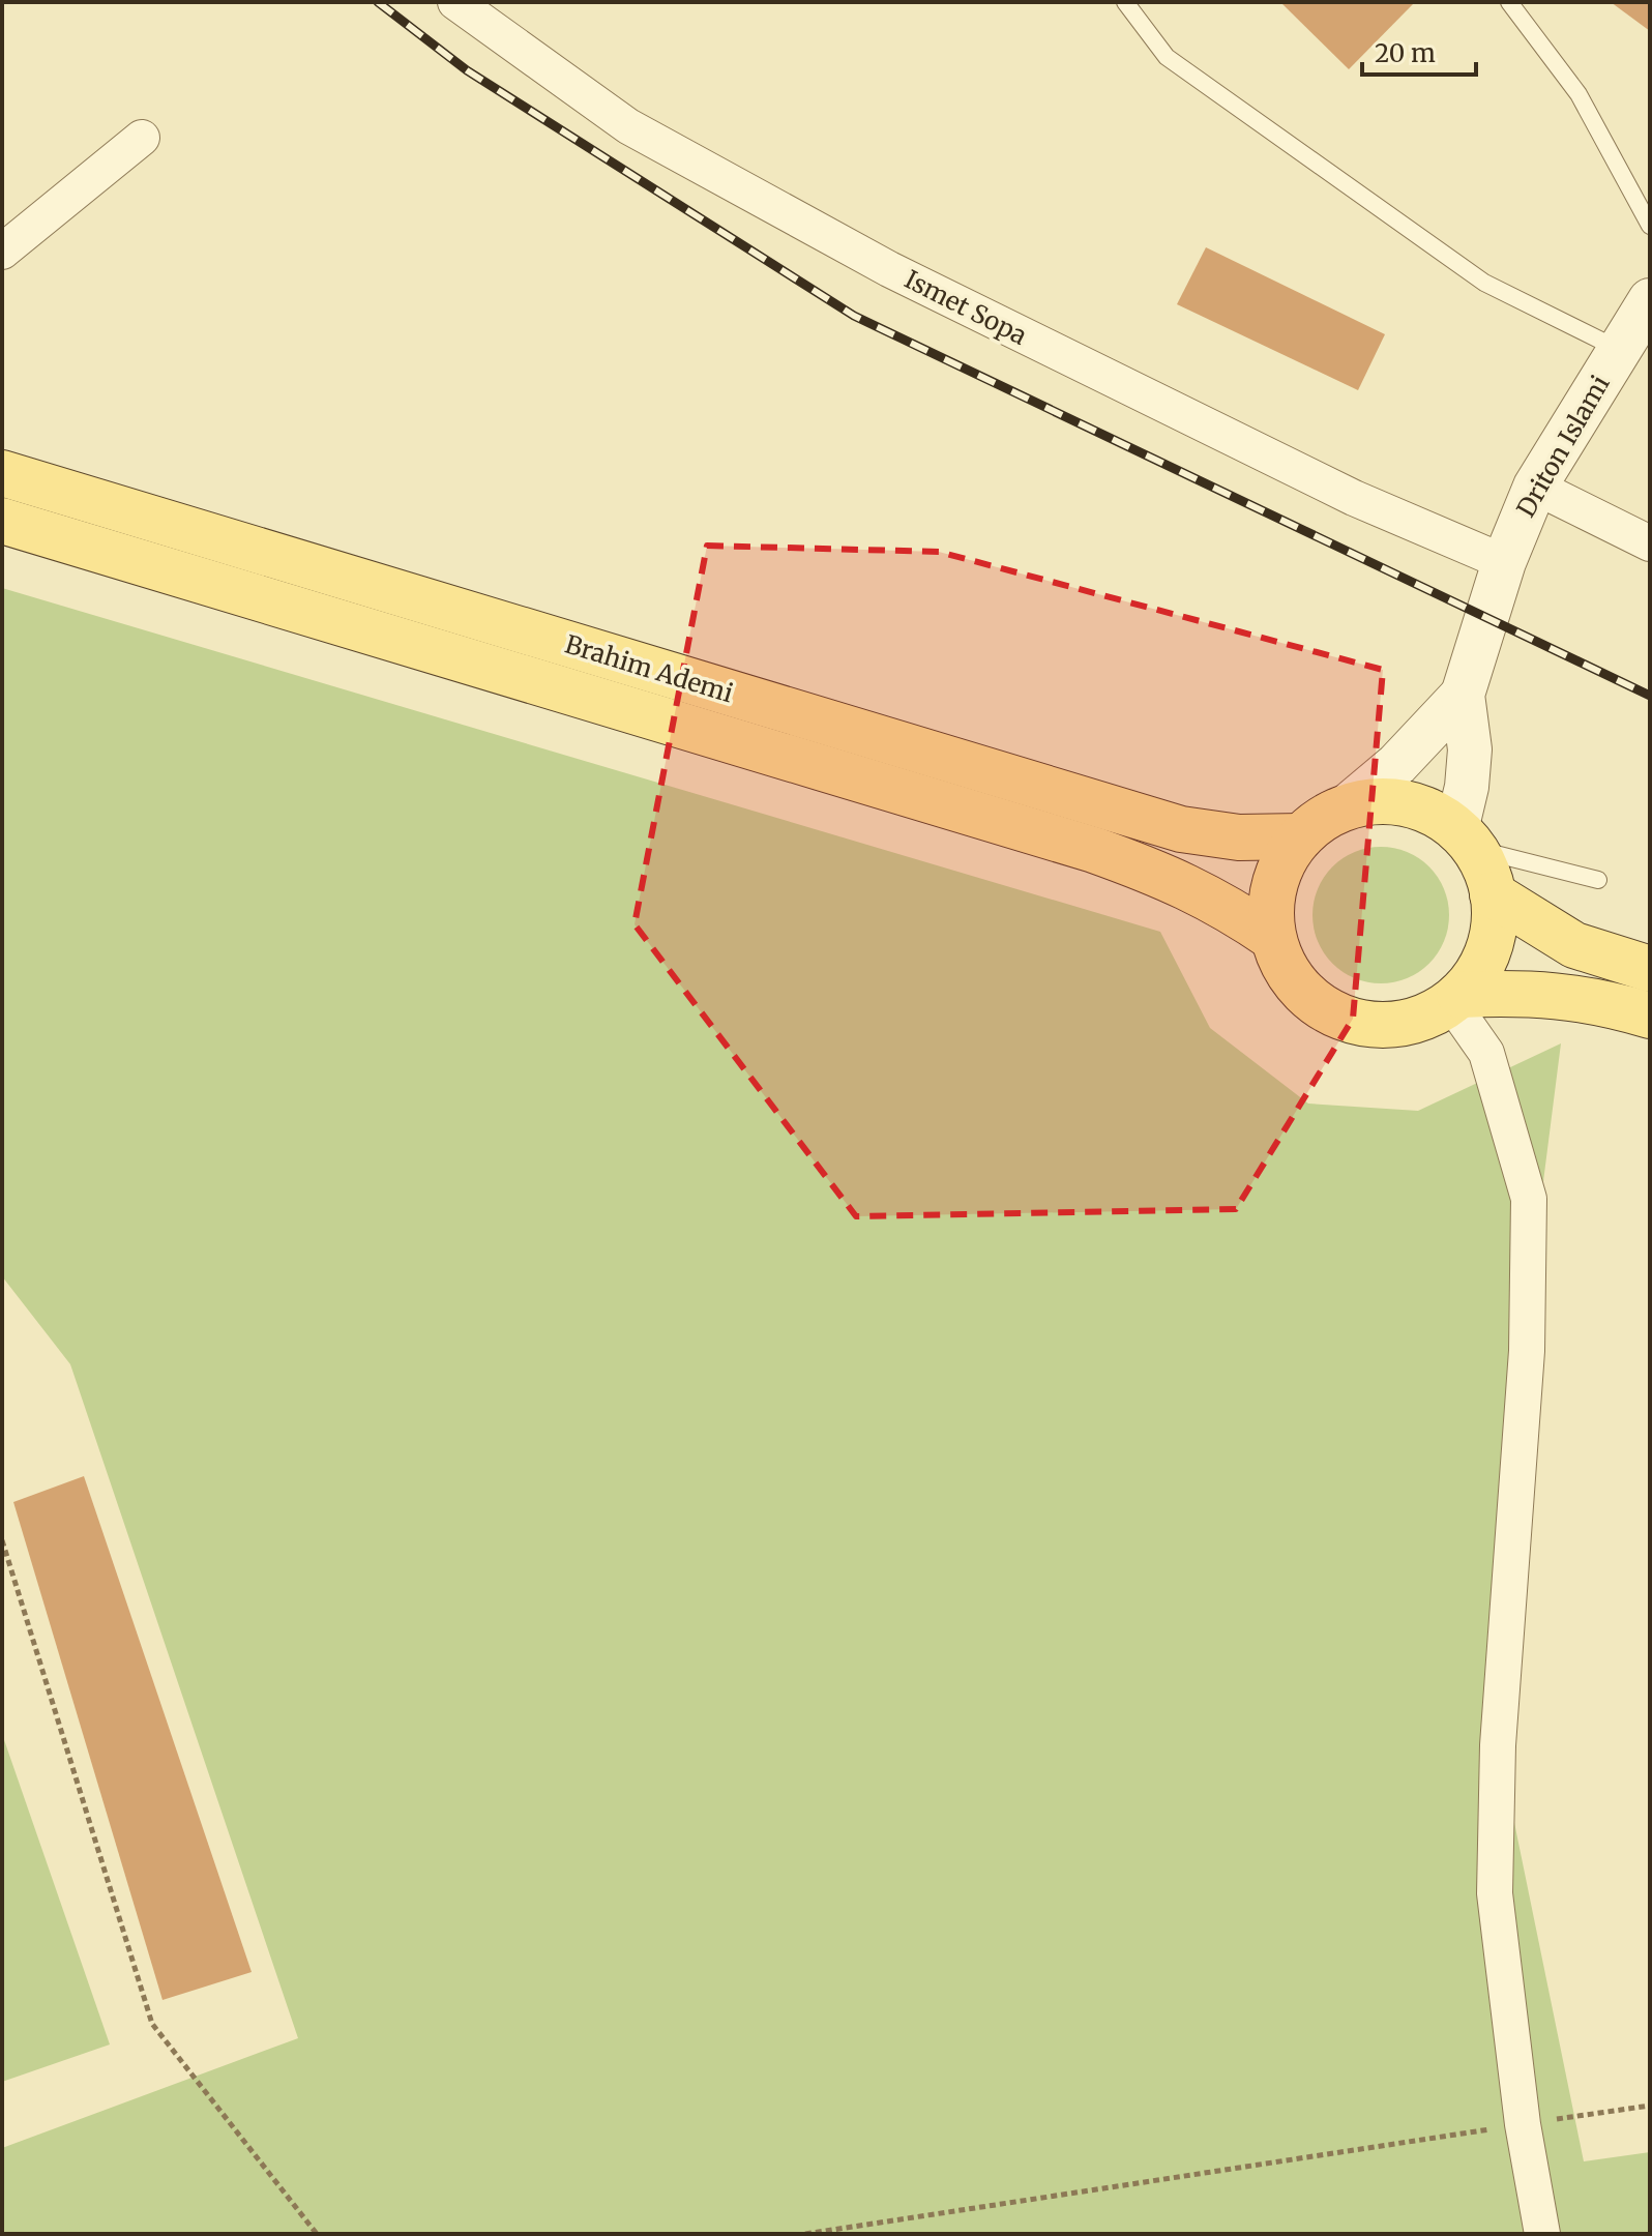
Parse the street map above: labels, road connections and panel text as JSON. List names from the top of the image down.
{
  "streets": {
    "main road": ["Brahim Ademi"],
    "street": ["Ismet Sopa", "Driton Islami"]
  },
  "crossings": [
    ["Ismet Sopa", "Driton Islami"],
    ["Driton Islami", "Brahim Ademi"]
  ],
  "scale_bar": "20 m"
}
